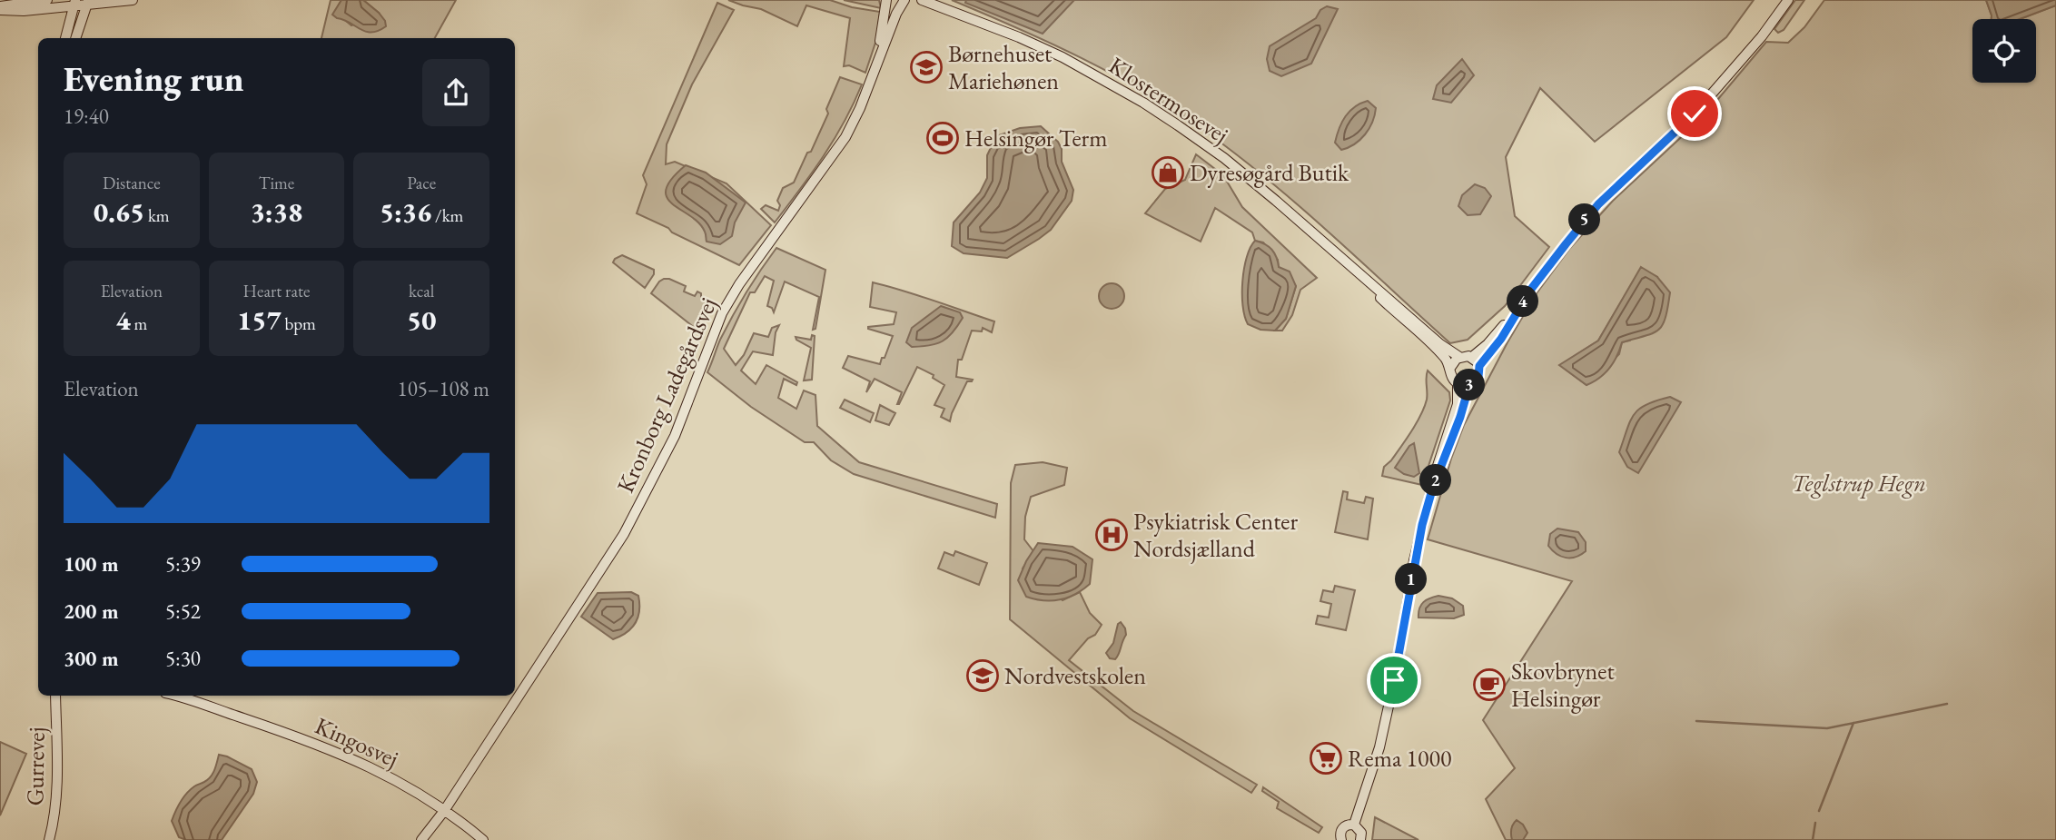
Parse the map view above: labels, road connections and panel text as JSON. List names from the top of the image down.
{
  "streets": {
    "main road": [
      "Klostermosevej",
      "Kronborg Ladegårdsvej",
      "Kingosvej",
      "Gurrevej"
    ]
  },
  "crossings": [
    ["Kronborg Ladegårdsvej", "Kingosvej"]
  ],
  "parks": ["Teglstrup Hegn"],
  "places": {
    "school or university": ["Børnehuset Mariehønen", "Nordvestskolen"],
    "sports": ["Helsingør Term"],
    "shop": ["Dyresøgård Butik"],
    "hospital": ["Psykiatrisk Center Nordsjælland"],
    "cafe": ["Skovbrynet Helsingør"],
    "supermarket": ["Rema 1000"]
  },
  "page": {
    "heading": ["Evening run", "19:40"],
    "stats": [
      ["Distance", "0.65 km"],
      ["Time", "3:38"],
      ["Pace", "5:36 /km"],
      ["Elevation", "4 m"],
      ["Heart rate", "157 bpm"],
      ["kcal", "50"]
    ],
    "pins": [
      "5",
      "4",
      "3",
      "2",
      "1"
    ],
    "chart": ["Elevation", "105–108 m"],
    "list": [
      {
        "name": "100 m",
        "note": "5:39"
      },
      {
        "name": "200 m",
        "note": "5:52"
      },
      {
        "name": "300 m",
        "note": "5:30"
      }
    ]
  }
}
